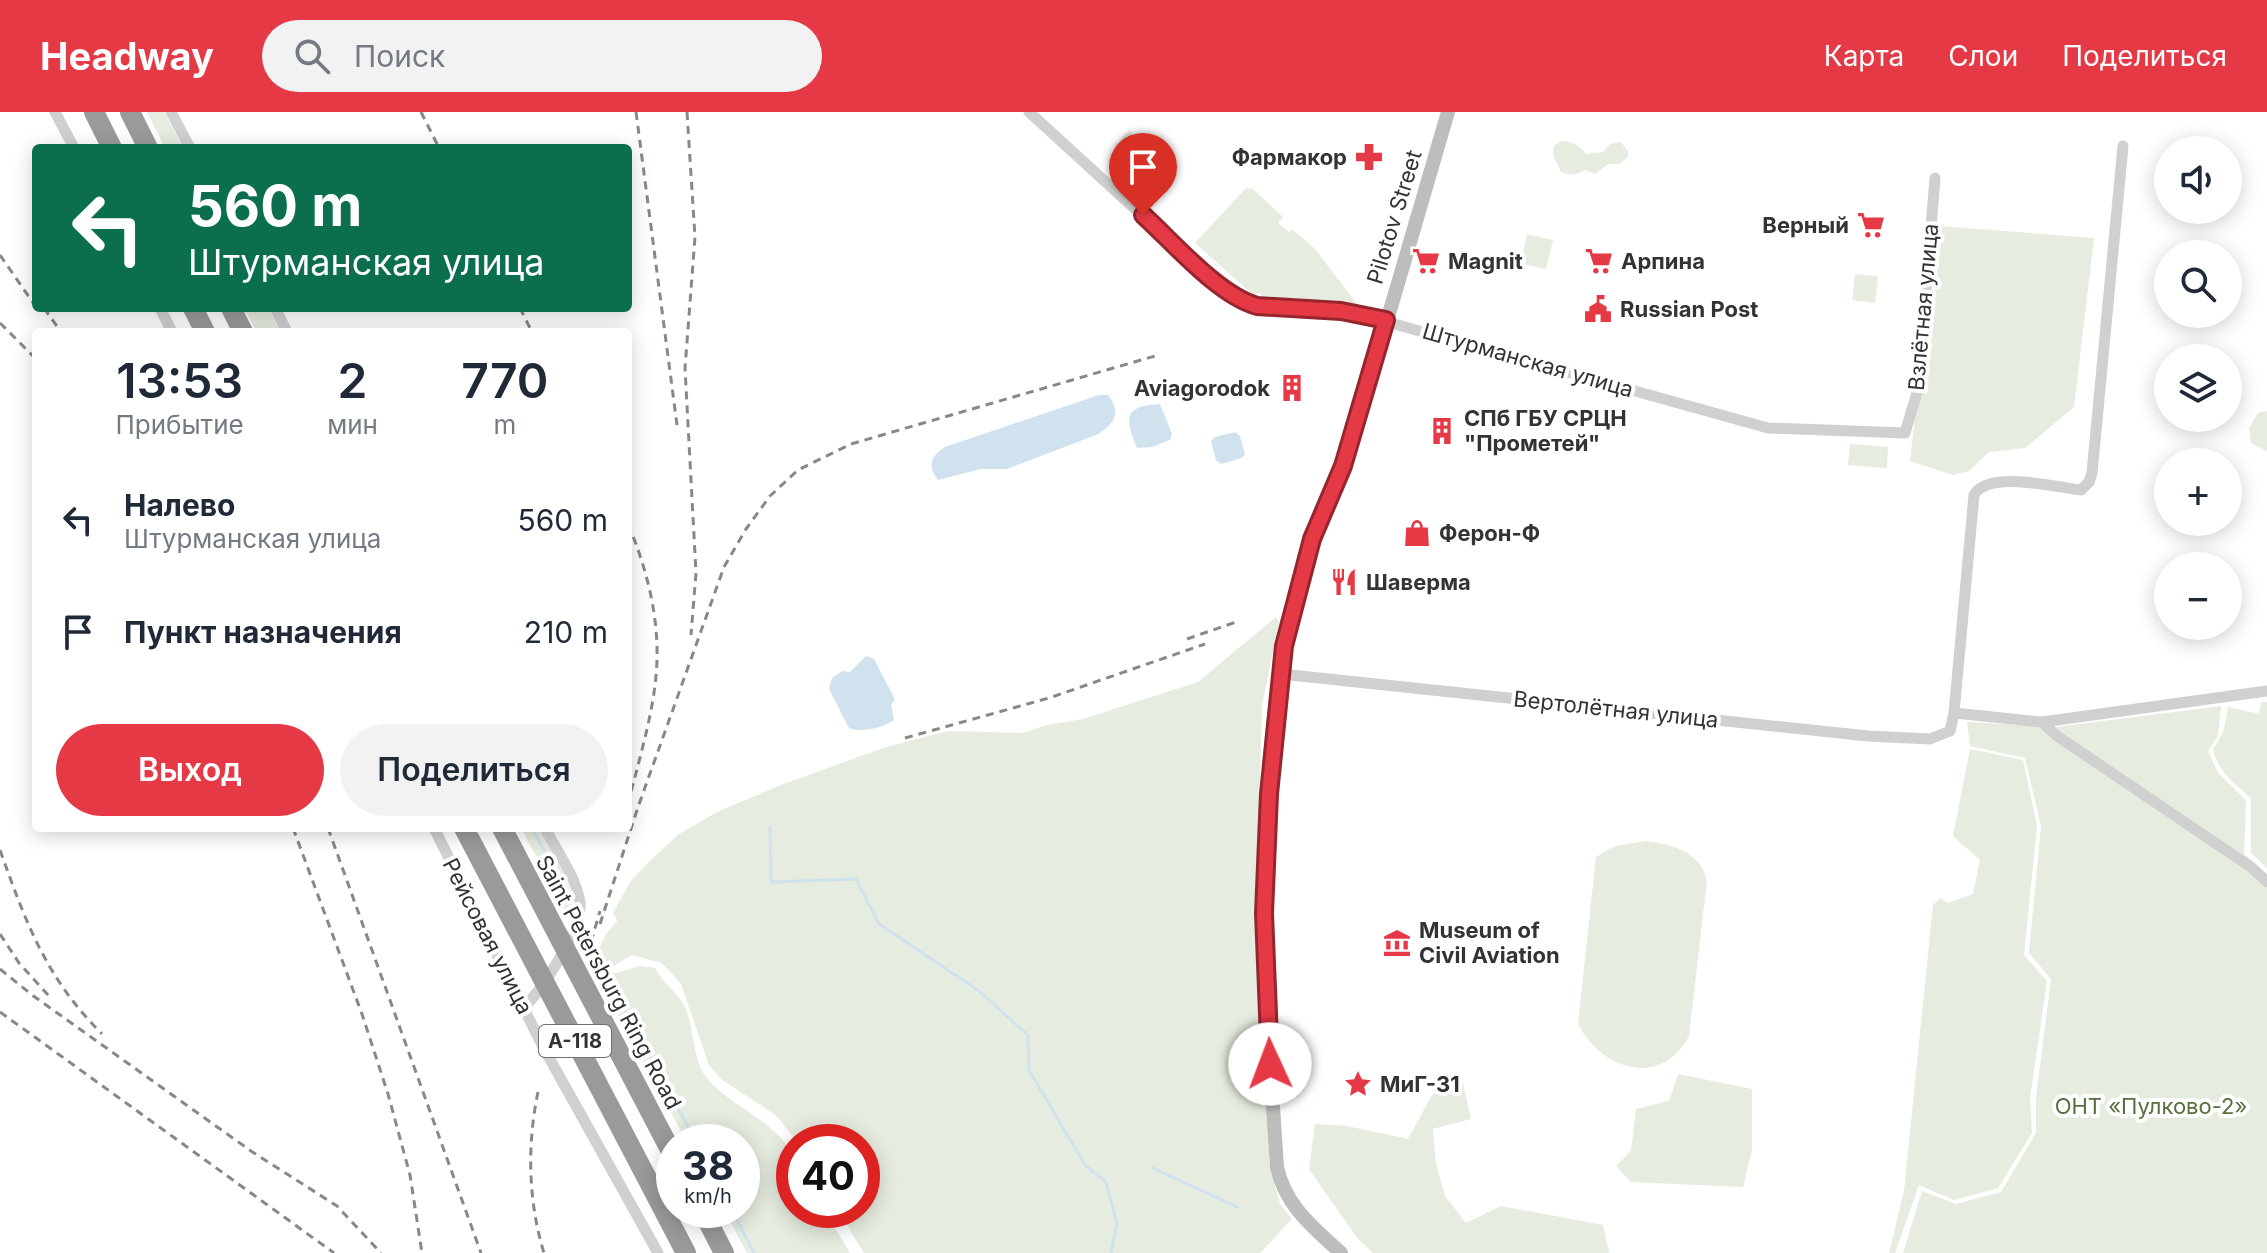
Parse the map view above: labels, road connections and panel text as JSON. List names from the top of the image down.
{
  "streets": {
    "highway": ["Saint Petersburg Ring Road", "А-118"],
    "street": [
      "Pilotov Street",
      "Взлётная улица",
      "Штурманская улица",
      "Вертолётная улица",
      "Рейсовая улица"
    ]
  },
  "crossings": [
    ["Pilotov Street", "Штурманская улица"],
    ["Pilotov Street", "Вертолётная улица"],
    ["Взлётная улица", "Штурманская улица"]
  ],
  "parks": ["ОНТ «Пулково-2»"],
  "places": {
    "pharmacy": ["Фармакор"],
    "supermarket": ["Верный", "Magnit", "Арпина"],
    "public building": ["Russian Post"],
    "building": ["Aviagorodok", "СПб ГБУ СРЦН \"Прометей\""],
    "shop": ["Ферон-Ф"],
    "restaurant": ["Шаверма"],
    "museum": ["Museum of Civil Aviation"],
    "place": ["МиГ-31"]
  },
  "page": {
    "header": "Headway",
    "search": "Поиск",
    "nav": ["Карта", "Слои", "Поделиться"],
    "map_buttons": ["+", "−"],
    "turn": ["560 m", "Штурманская улица"],
    "eta": [
      "13:53",
      "Прибытие",
      "2",
      "мин",
      "770",
      "m"
    ],
    "list": [
      {
        "name": "Налево",
        "note": "Штурманская улица",
        "value": "560 m"
      },
      {
        "name": "Пункт назначения",
        "value": "210 m"
      }
    ],
    "buttons": ["Выход", "Поделиться"],
    "speed": "38 km/h",
    "limit": "40"
  }
}
